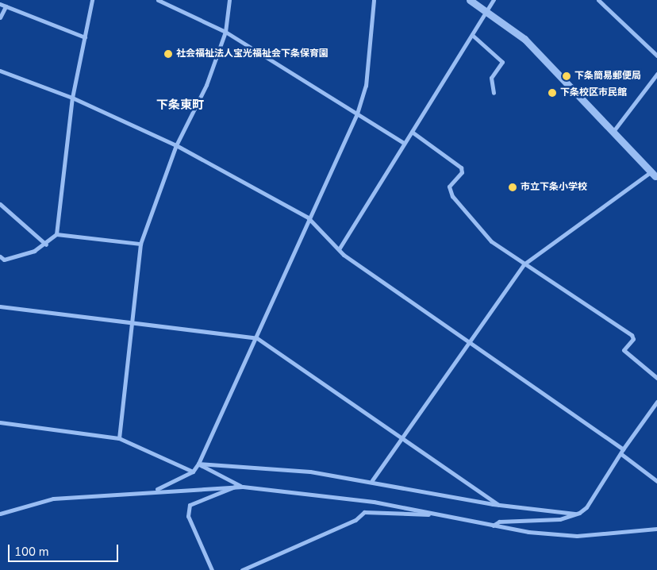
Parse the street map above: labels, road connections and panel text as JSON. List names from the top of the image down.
{
  "districts": ["下条東町"],
  "places": [
    "社会福祉法人宝光福祉会下条保育園",
    "下条簡易郵便局",
    "下条校区市民館",
    "市立下条小学校"
  ],
  "scale_bar": "100 m"
}
